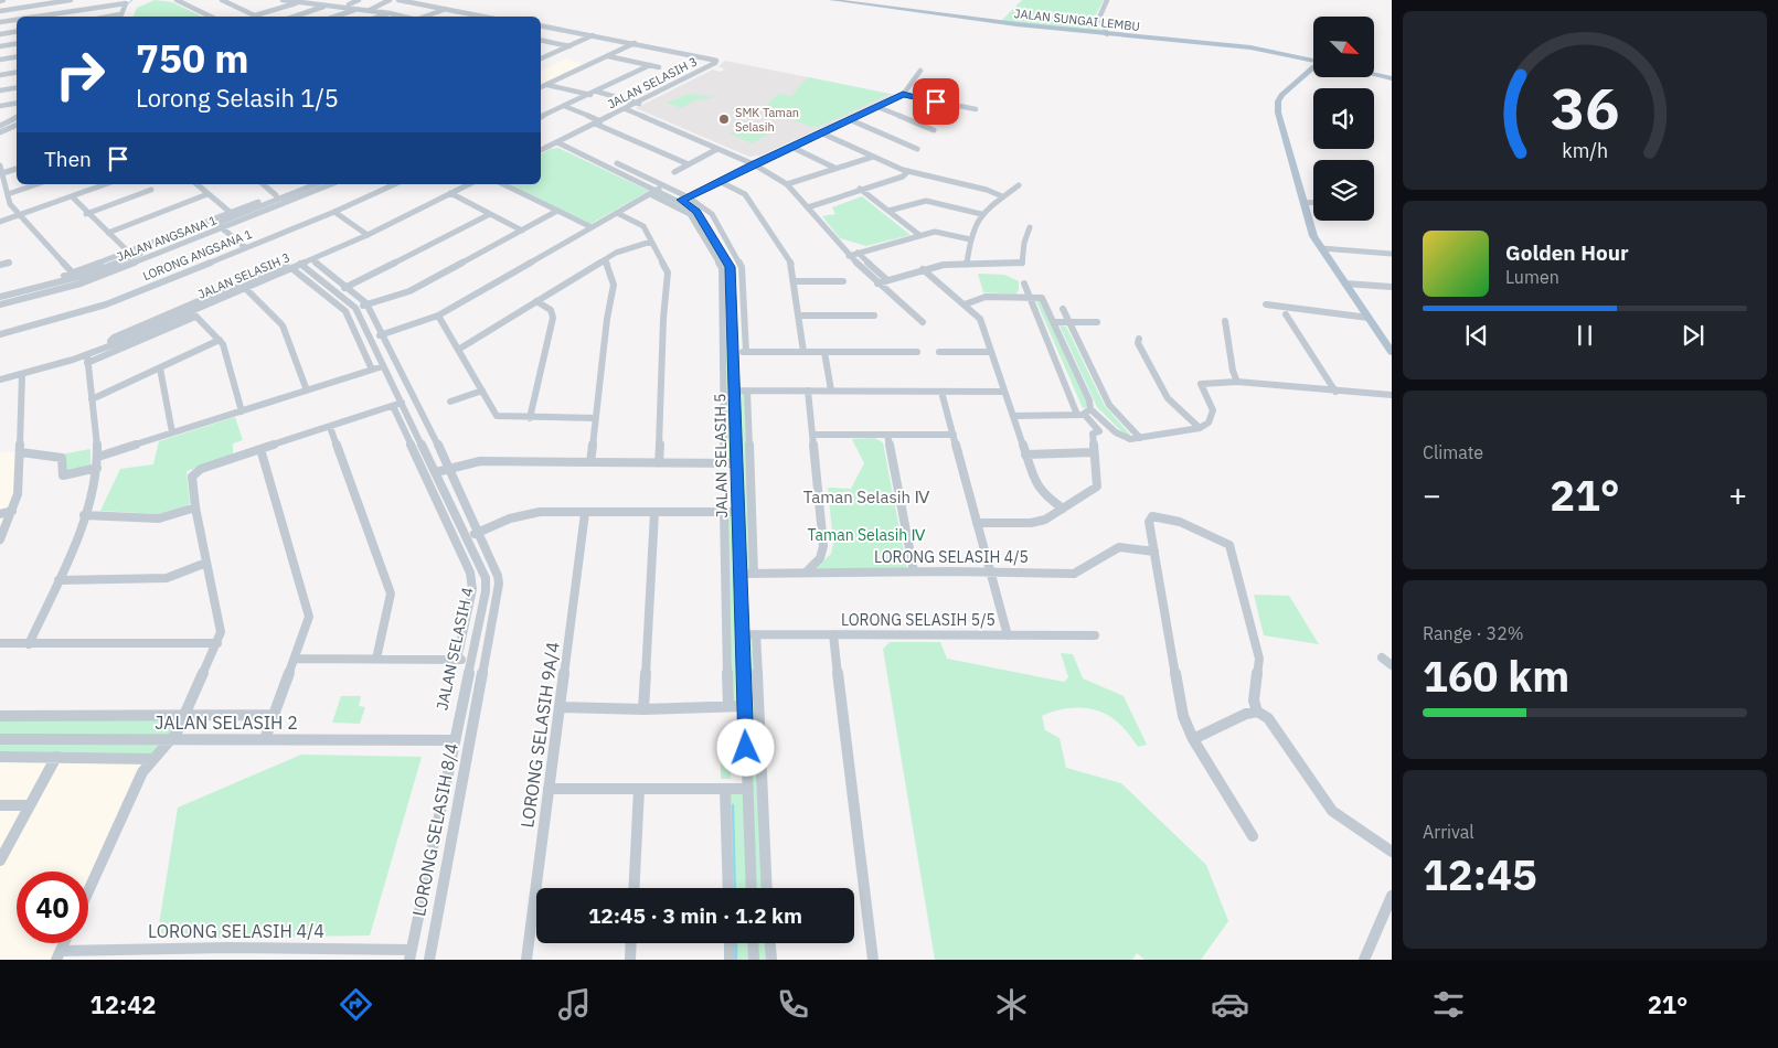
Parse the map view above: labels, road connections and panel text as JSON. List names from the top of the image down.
{
  "streets": {
    "main road": ["JALAN SUNGAI LEMBU"],
    "street": [
      "JALAN SELASIH 3",
      "JALAN ANGSANA 1",
      "LORONG ANGSANA 1",
      "JALAN SELASIH 5",
      "LORONG SELASIH 4/5",
      "LORONG SELASIH 5/5",
      "JALAN SELASIH 4",
      "JALAN SELASIH 2",
      "LORONG SELASIH 9A/4",
      "LORONG SELASIH 8/4",
      "LORONG SELASIH 4/4"
    ]
  },
  "crossings": [
    ["JALAN SELASIH 3", "JALAN SELASIH 5"],
    ["JALAN SELASIH 3", "JALAN SELASIH 4"],
    ["JALAN SELASIH 5", "LORONG SELASIH 4/5"],
    ["JALAN SELASIH 5", "LORONG SELASIH 5/5"],
    ["JALAN SELASIH 4", "JALAN SELASIH 2"],
    ["JALAN SELASIH 4", "LORONG SELASIH 4/4"]
  ],
  "districts": ["Taman Selasih Ⅳ"],
  "parks": ["Taman Selasih Ⅳ"],
  "places": ["SMK Taman Selasih"],
  "north": "bottom right",
  "page": {
    "turn": ["750 m", "Lorong Selasih 1/5"],
    "then": "Then",
    "song": ["Golden Hour", "Lumen"],
    "tile": [
      "Climate",
      ["Range · 32%", "160 km"],
      ["Arrival", "12:45"]
    ],
    "heat": ["−", "21°", "+"],
    "limit": "40",
    "trip": "12:45 · 3 min · 1.2 km",
    "tabs": ["12:42", "21°"],
    "gauge": ["36", "km/h"]
  }
}
